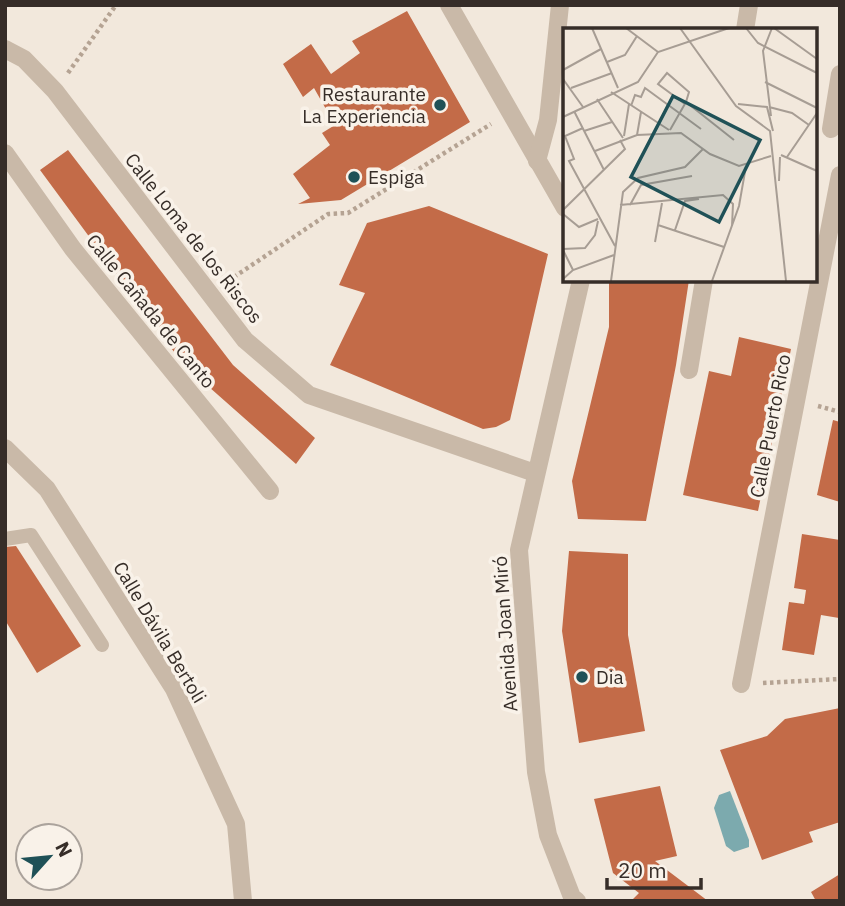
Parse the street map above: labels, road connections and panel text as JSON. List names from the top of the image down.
{
  "streets": {
    "street": [
      "Calle Loma de los Riscos",
      "Calle Cañada de Canto",
      "Calle Puerto Rico",
      "Calle Dávila Bertoli",
      "Avenida Joan Miró"
    ]
  },
  "crossings": [
    ["Calle Loma de los Riscos", "Avenida Joan Miró"]
  ],
  "places": ["Restaurante La Experiencia", "Espiga", "Dia"],
  "scale_bar": "20 m",
  "north": "top right"
}
